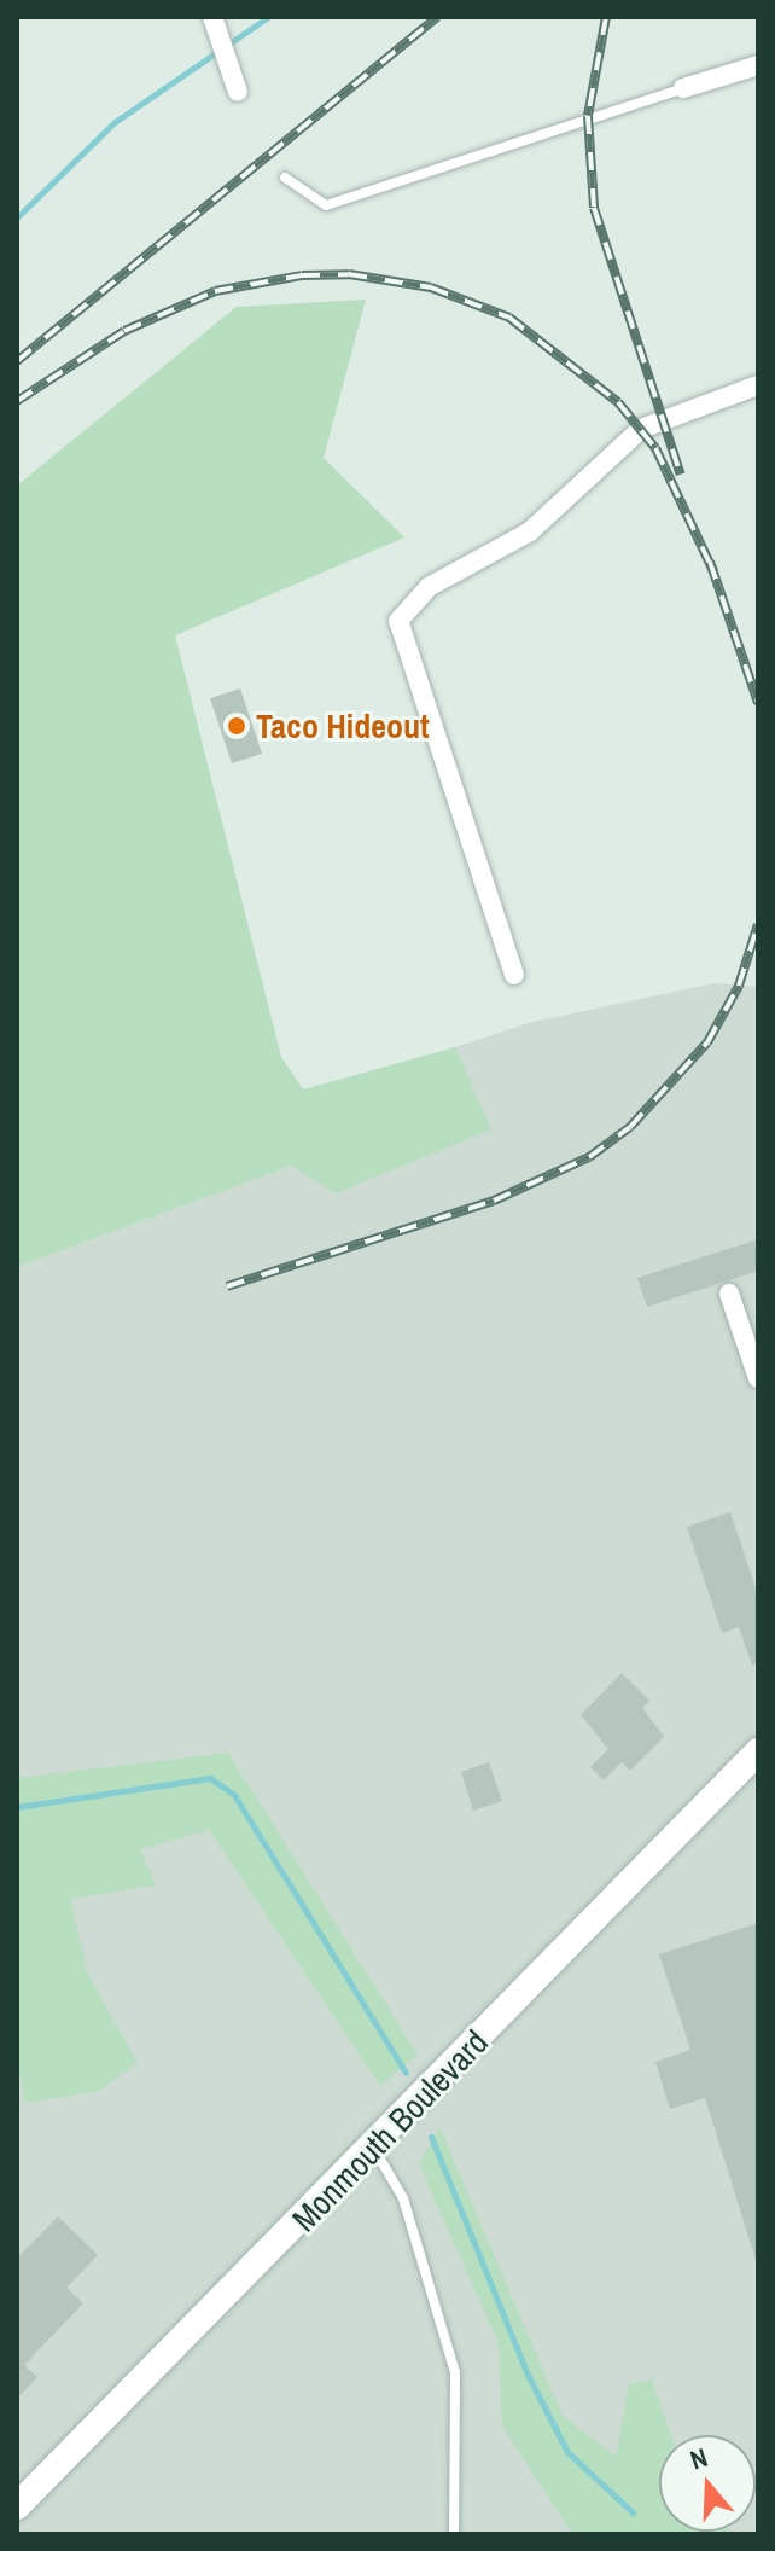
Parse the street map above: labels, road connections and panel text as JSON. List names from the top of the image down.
{
  "streets": {
    "street": ["Monmouth Boulevard"]
  },
  "places": ["Taco Hideout"],
  "north": "top"
}
